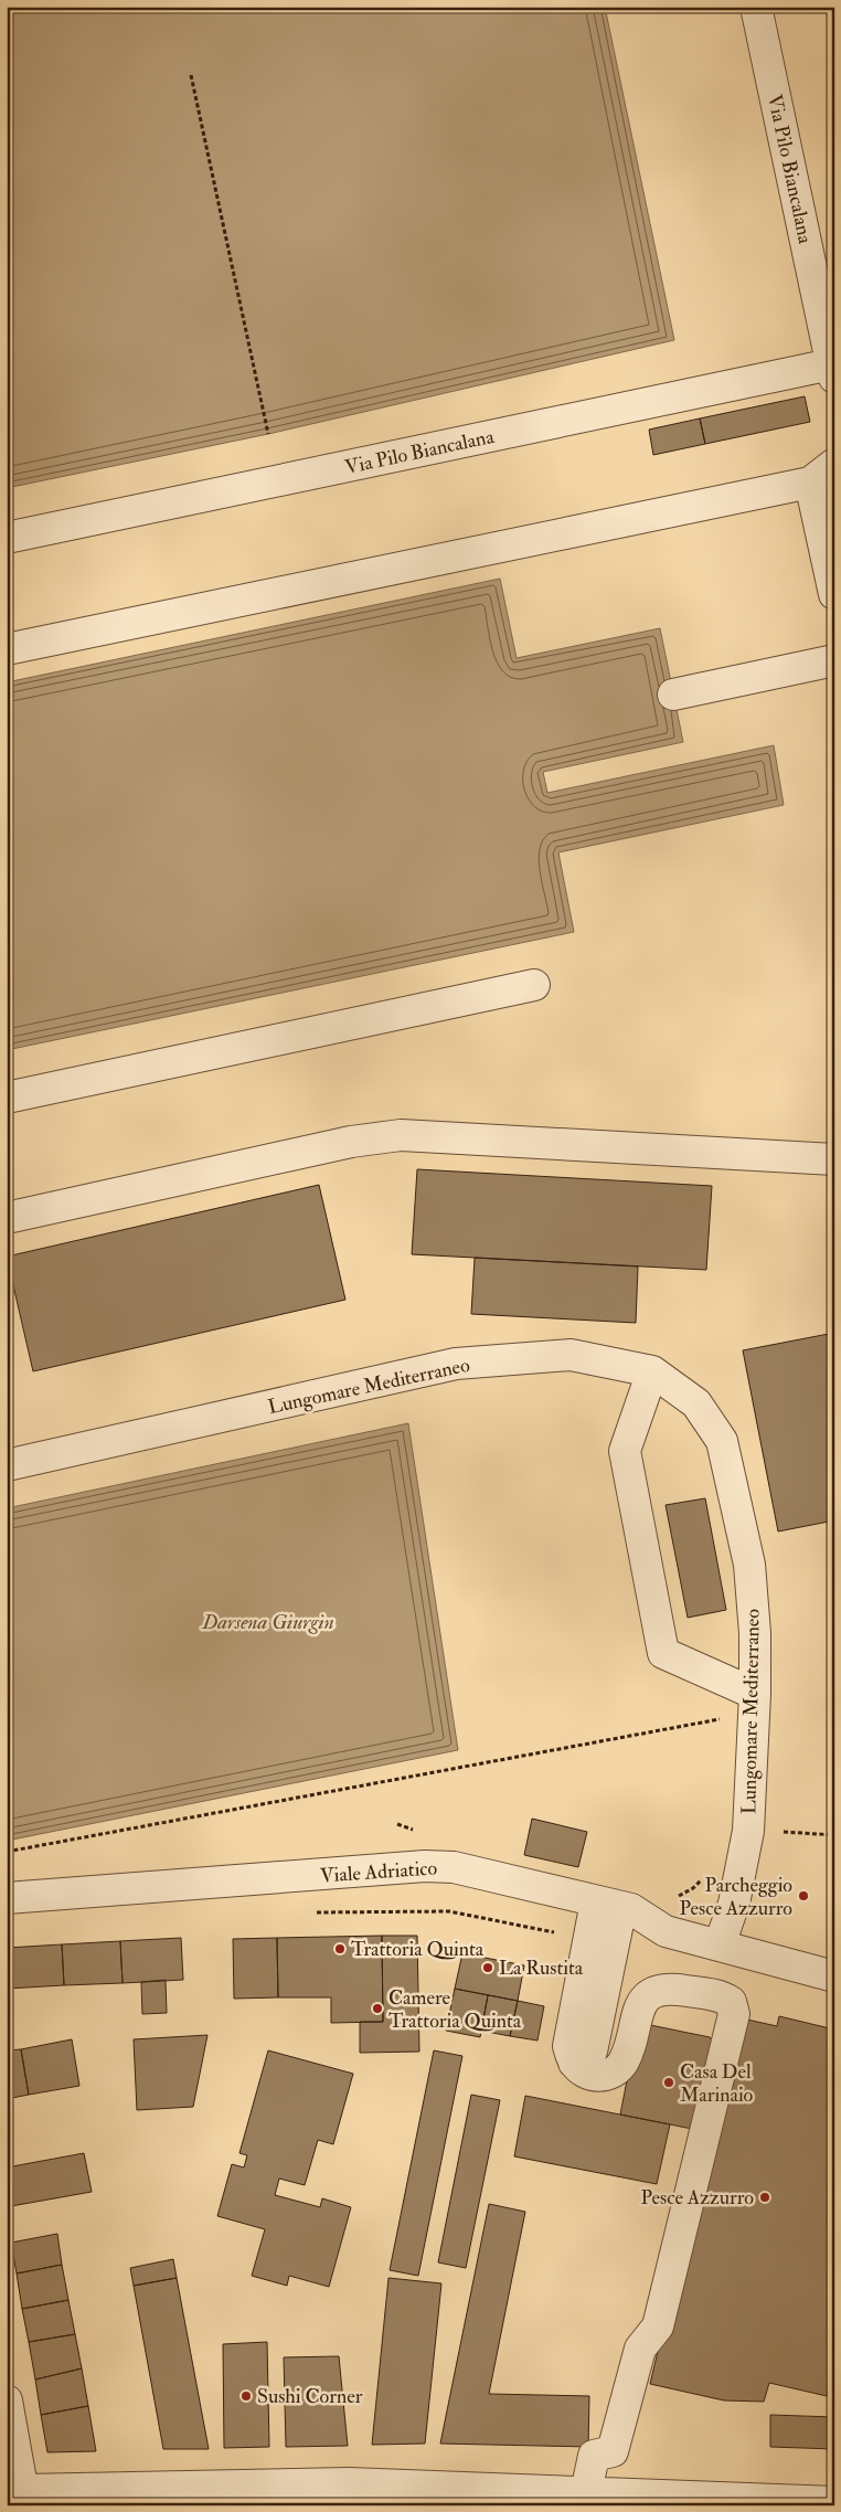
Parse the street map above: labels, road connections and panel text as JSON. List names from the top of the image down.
{
  "streets": {
    "street": ["Via Pilo Biancalana", "Lungomare Mediterraneo", "Viale Adriatico"]
  },
  "crossings": [
    ["Lungomare Mediterraneo", "Viale Adriatico"]
  ],
  "water": ["Darsena Giurgin"],
  "places": [
    "Parcheggio Pesce Azzurro",
    "Trattoria Quinta",
    "La Rustita",
    "Camere Trattoria Quinta",
    "Casa Del Marinaio",
    "Pesce Azzurro",
    "Sushi Corner"
  ]
}
